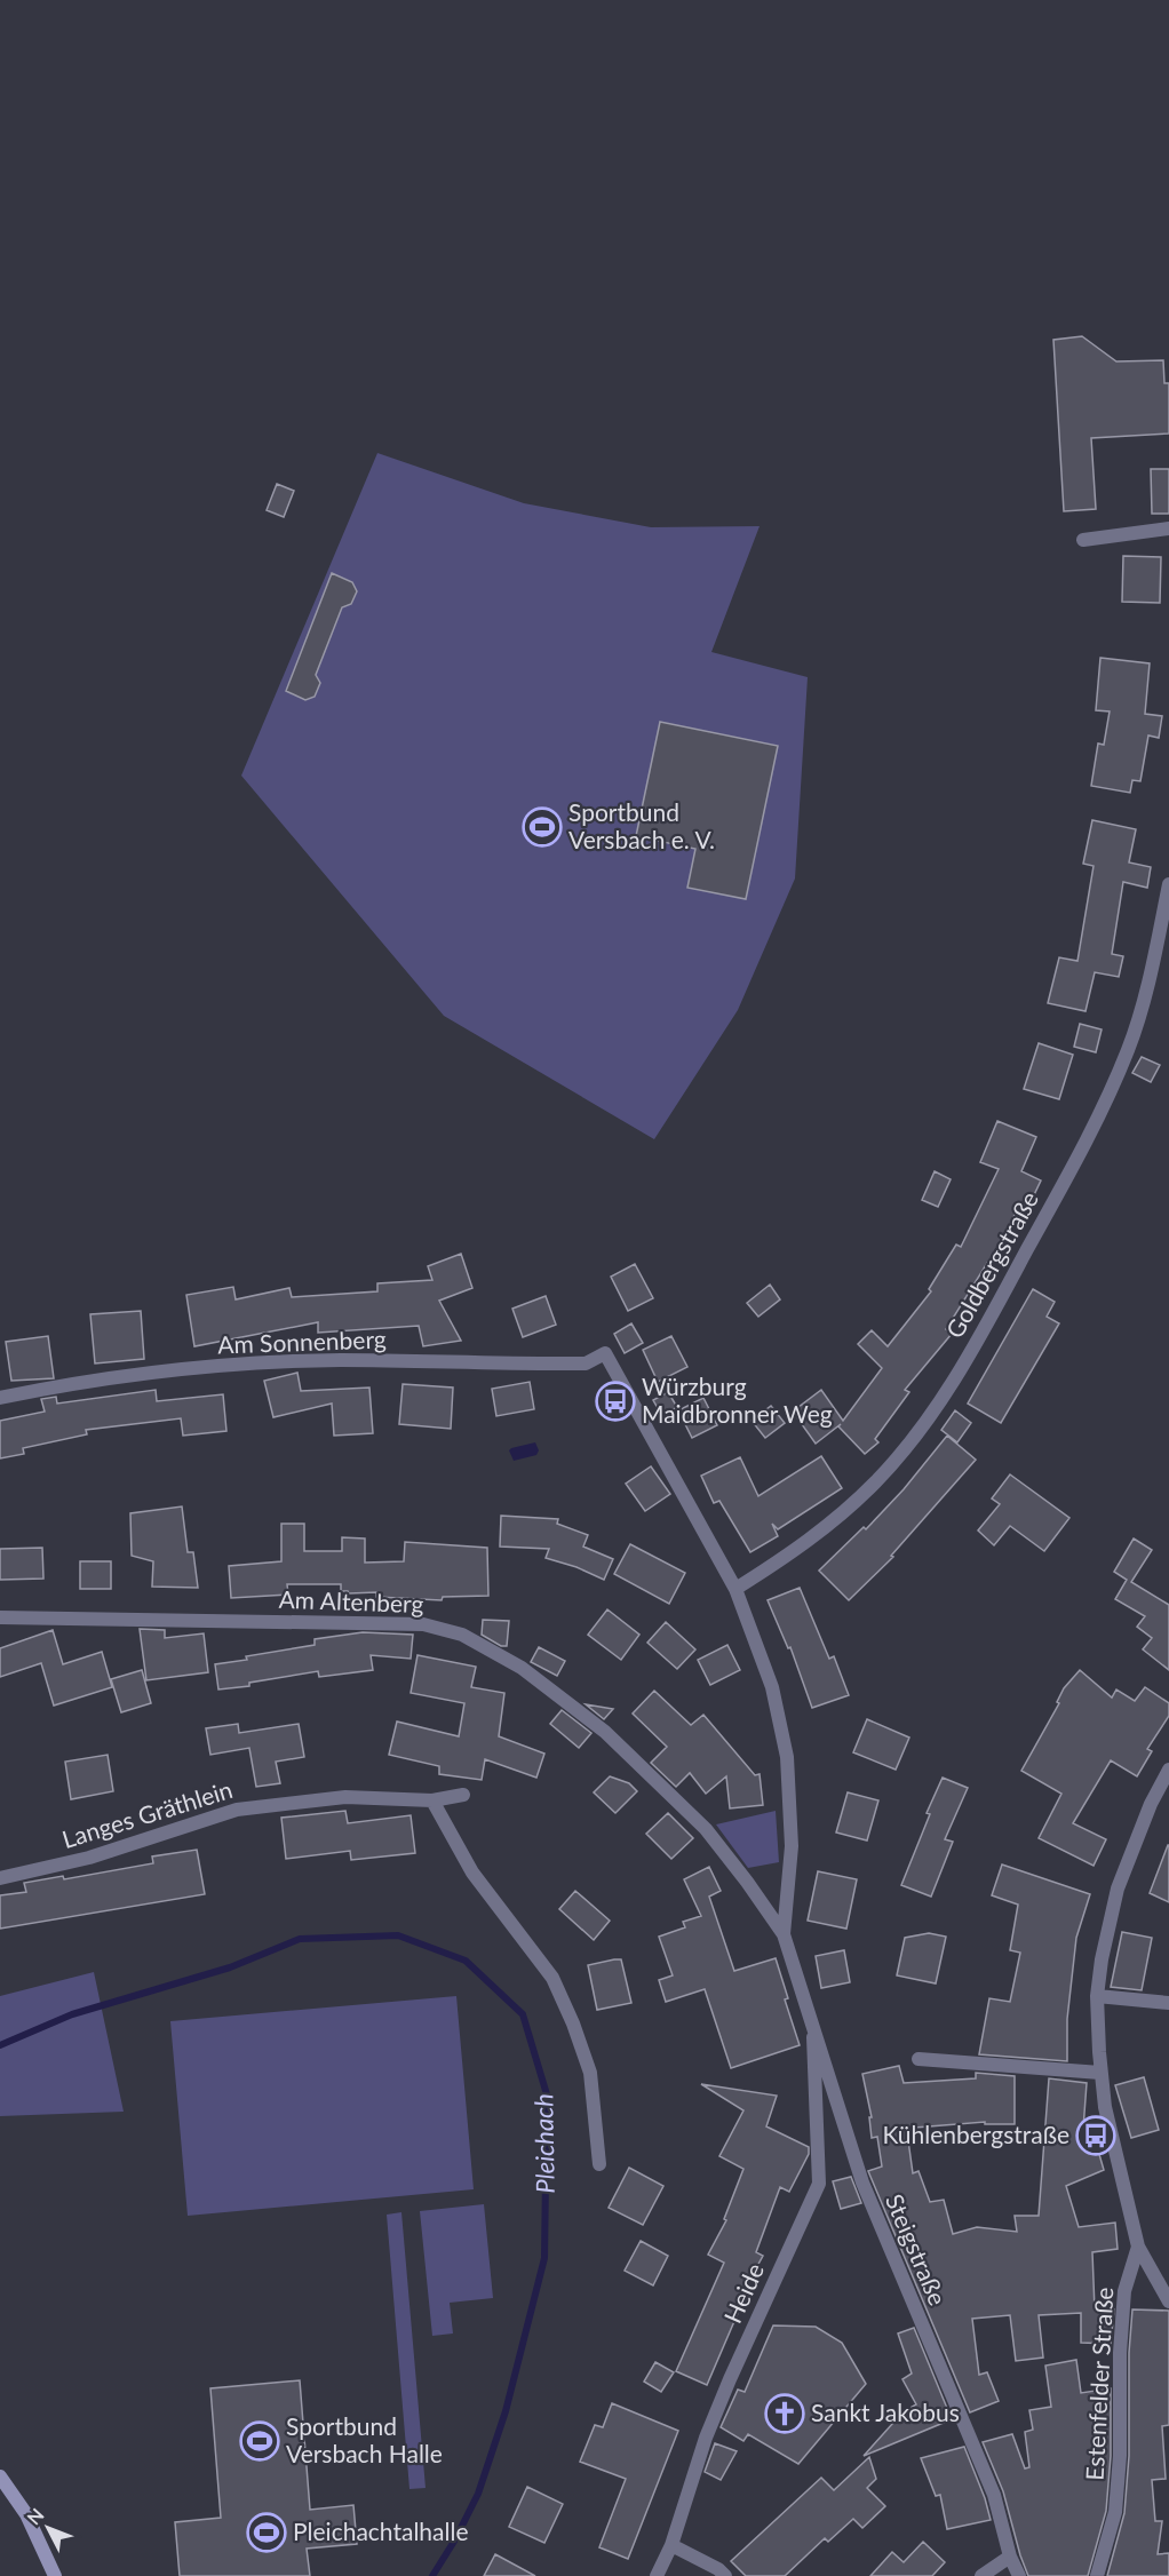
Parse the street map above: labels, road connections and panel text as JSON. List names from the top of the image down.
{
  "streets": {
    "street": [
      "Goldbergstraße",
      "Am Sonnenberg",
      "Am Altenberg",
      "Langes Gräthlein",
      "Steigstraße",
      "Heide",
      "Estenfelder Straße"
    ]
  },
  "crossings": [
    ["Goldbergstraße", "Am Sonnenberg"],
    ["Am Altenberg", "Steigstraße"],
    ["Steigstraße", "Heide"]
  ],
  "water": ["Pleichach"],
  "places": {
    "sports": ["Sportbund Versbach e. V.", "Sportbund Versbach Halle", "Pleichachtalhalle"],
    "bus stop": ["Würzburg Maidbronner Weg", "Kühlenbergstraße"],
    "church": ["Sankt Jakobus"]
  },
  "north": "top left"
}
